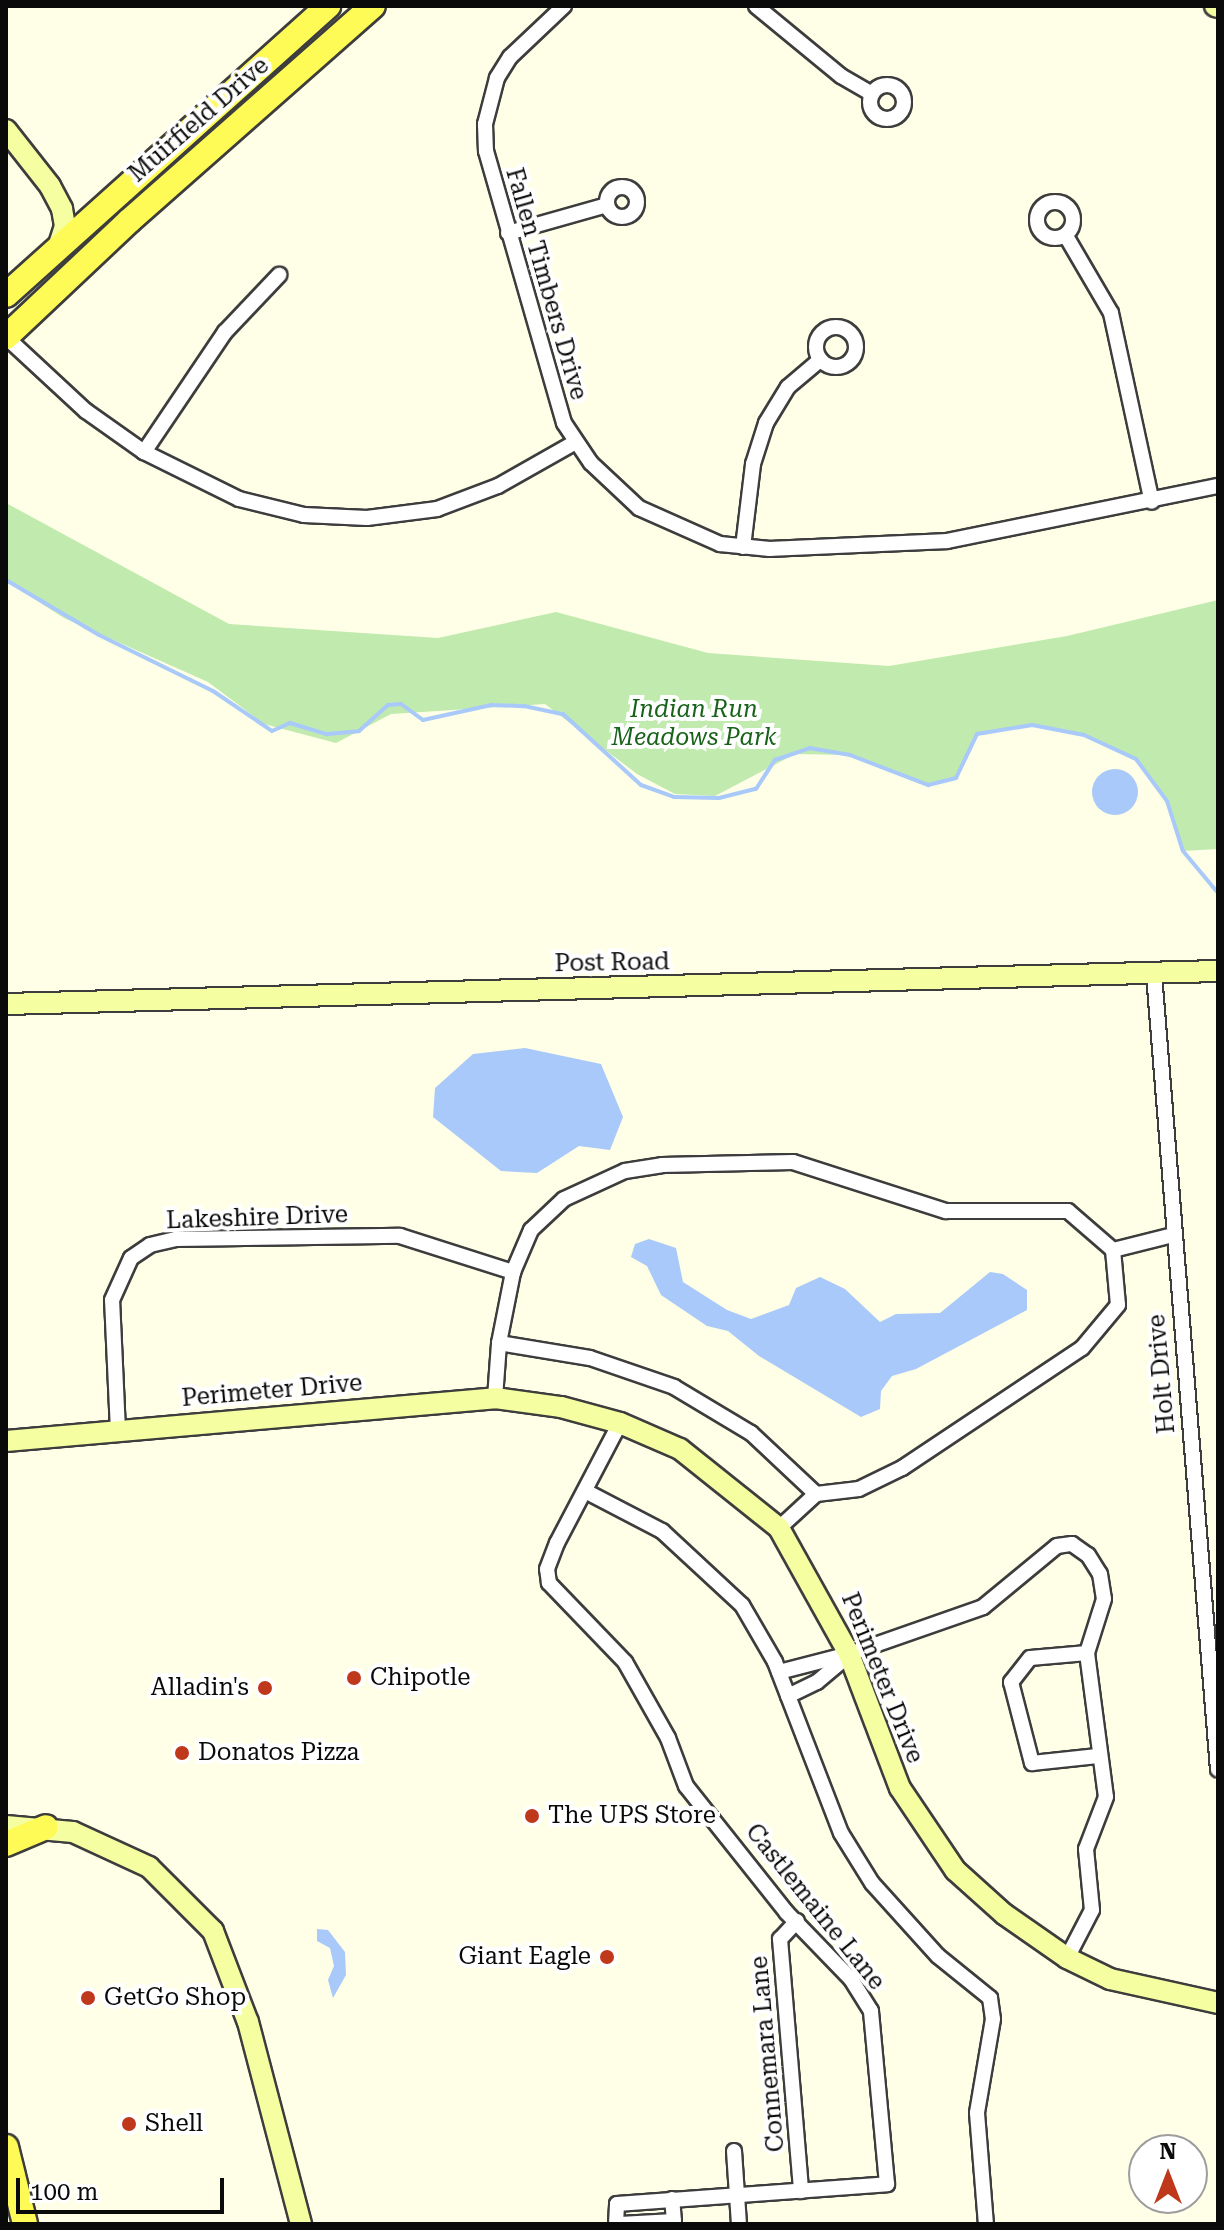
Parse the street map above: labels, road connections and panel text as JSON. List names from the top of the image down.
{
  "streets": {
    "main road": ["Muirfield Drive"],
    "street": [
      "Fallen Timbers Drive",
      "Post Road",
      "Lakeshire Drive",
      "Holt Drive",
      "Perimeter Drive",
      "Castlemaine Lane",
      "Connemara Lane"
    ]
  },
  "crossings": [
    ["Post Road", "Holt Drive"],
    ["Lakeshire Drive", "Perimeter Drive"],
    ["Perimeter Drive", "Castlemaine Lane"],
    ["Castlemaine Lane", "Connemara Lane"]
  ],
  "parks": ["Indian Run Meadows Park"],
  "places": [
    "Chipotle",
    "Alladin's",
    "Donatos Pizza",
    "The UPS Store",
    "Giant Eagle",
    "GetGo Shop",
    "Shell"
  ],
  "scale_bar": "100 m",
  "north": "top"
}
